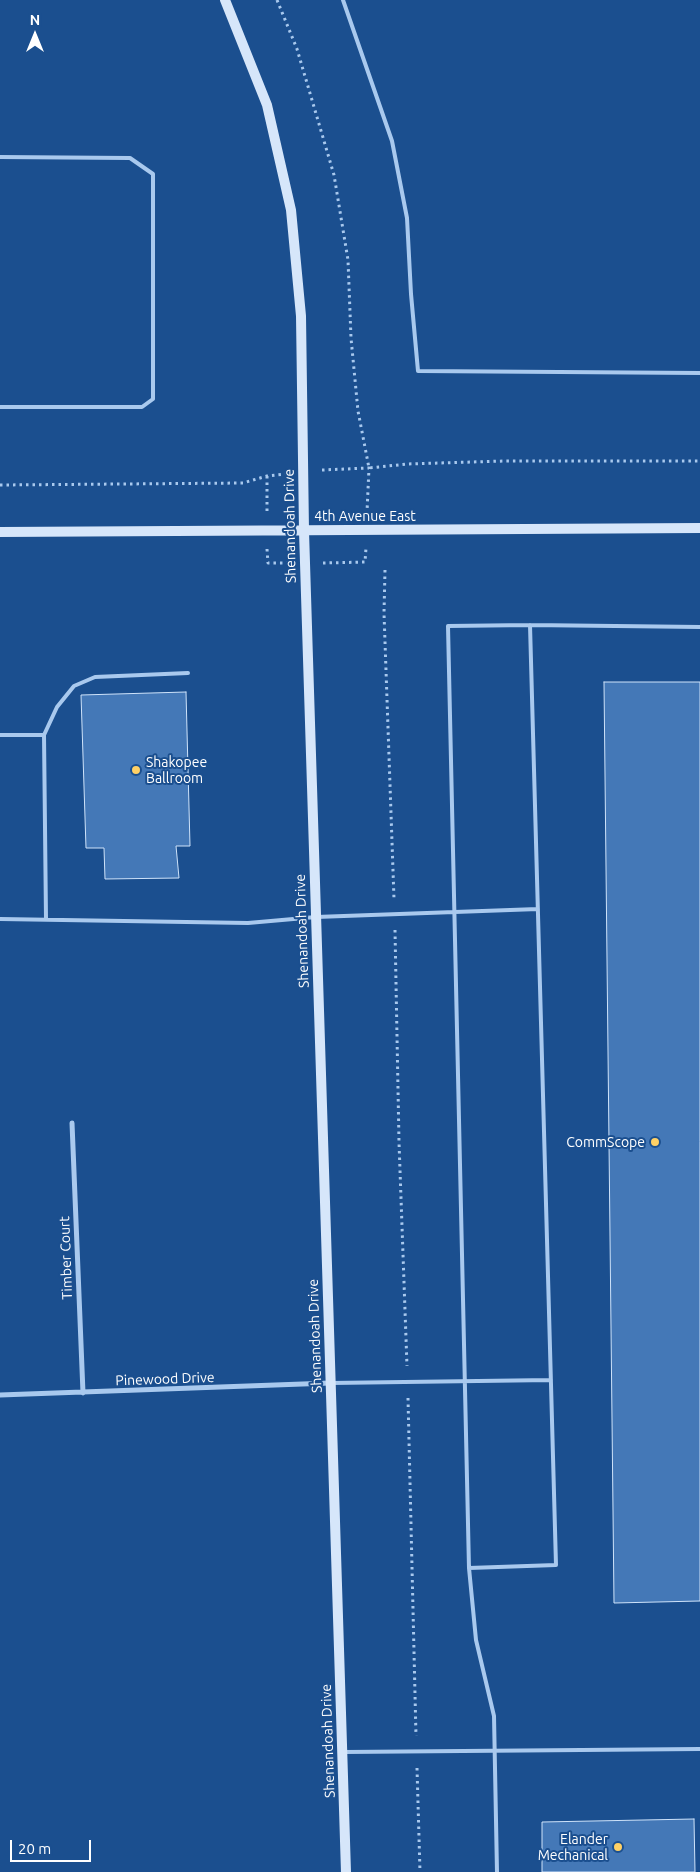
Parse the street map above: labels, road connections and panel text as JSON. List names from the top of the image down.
{
  "streets": {
    "street": [
      "4th Avenue East",
      "Shenandoah Drive",
      "Timber Court",
      "Pinewood Drive"
    ]
  },
  "crossings": [
    ["4th Avenue East", "Shenandoah Drive"],
    ["Shenandoah Drive", "Pinewood Drive"],
    ["Timber Court", "Pinewood Drive"]
  ],
  "places": ["Shakopee Ballroom", "CommScope", "Elander Mechanical"],
  "scale_bar": "20 m",
  "north": "top"
}
